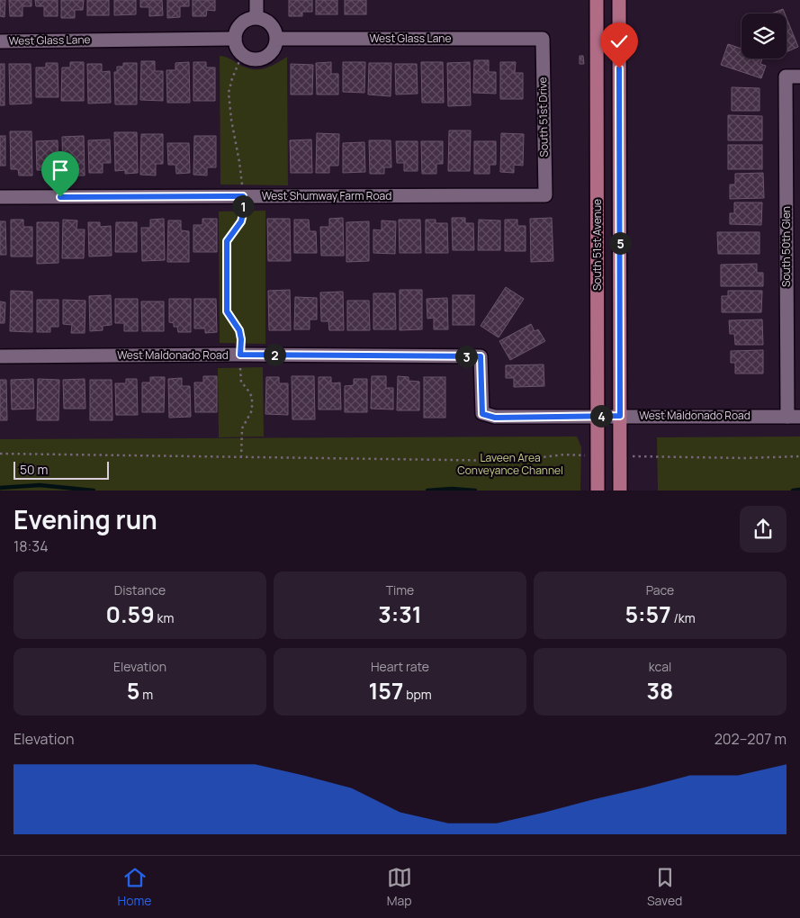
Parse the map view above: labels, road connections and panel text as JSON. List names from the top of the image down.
{
  "streets": {
    "main road": ["South 51st Avenue"],
    "street": [
      "West Glass Lane",
      "South 51st Drive",
      "West Shumway Farm Road",
      "South 50th Glen",
      "West Maldonado Road"
    ]
  },
  "crossings": [
    ["West Glass Lane", "South 51st Drive"],
    ["South 51st Drive", "West Shumway Farm Road"],
    ["South 51st Avenue", "West Maldonado Road"],
    ["South 50th Glen", "West Maldonado Road"]
  ],
  "parks": ["Laveen Area Conveyance Channel"],
  "scale_bar": "50 m",
  "page": {
    "pins": [
      "1",
      "5",
      "2",
      "3",
      "4"
    ],
    "scale": "50 m",
    "heading": ["Evening run", "18:34"],
    "stats": [
      ["Distance", "0.59 km"],
      ["Time", "3:31"],
      ["Pace", "5:57 /km"],
      ["Elevation", "5 m"],
      ["Heart rate", "157 bpm"],
      ["kcal", "38"]
    ],
    "chart": ["Elevation", "202–207 m"],
    "tabs": ["Home", "Map", "Saved"]
  }
}
